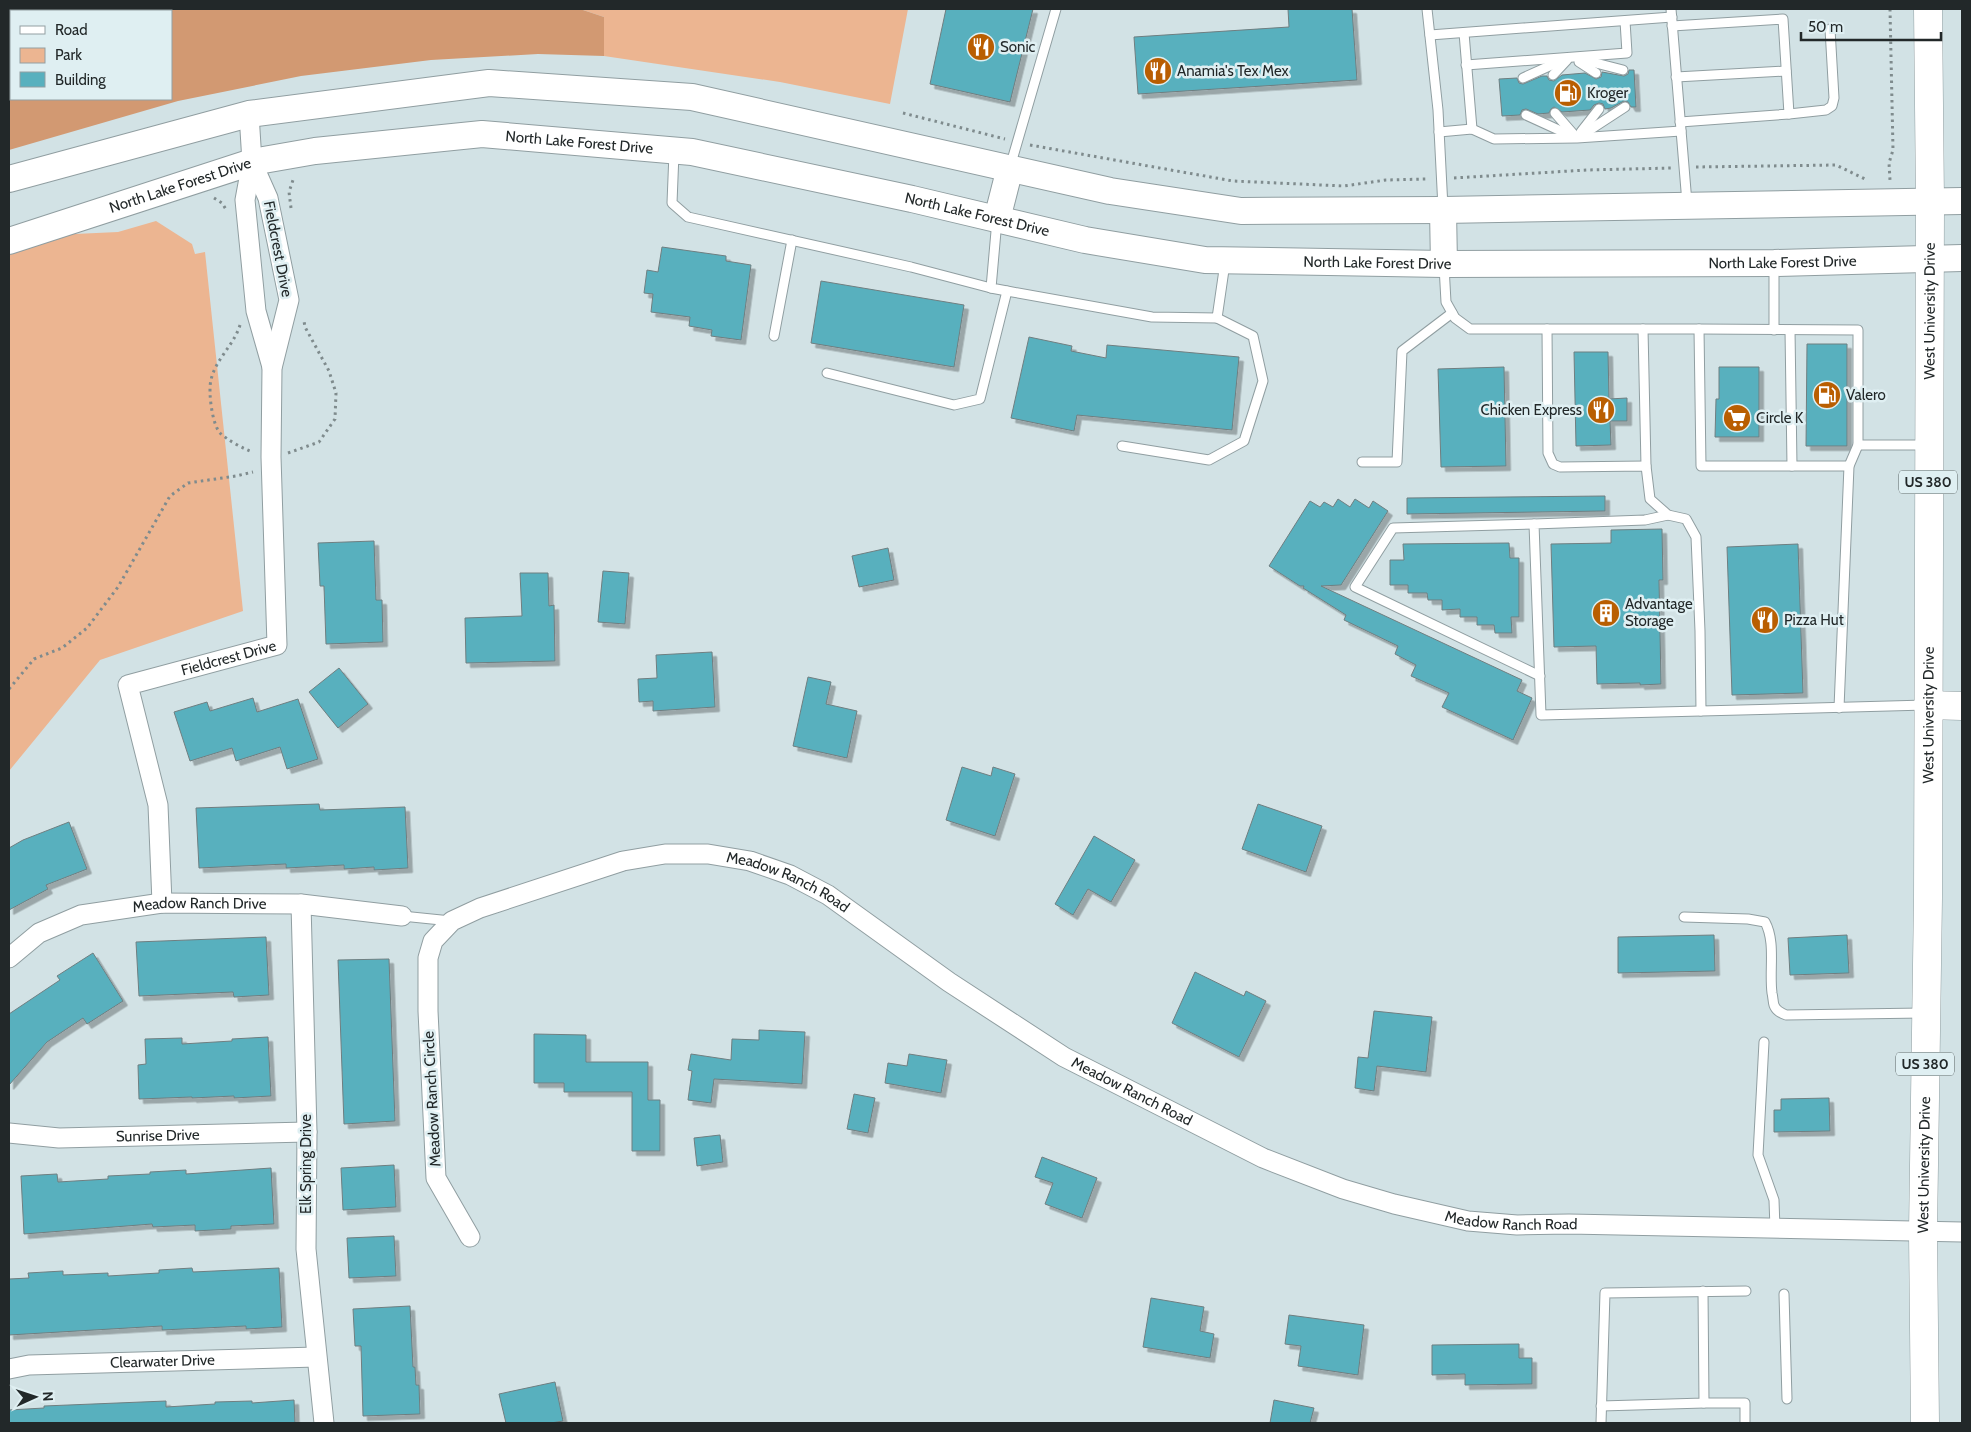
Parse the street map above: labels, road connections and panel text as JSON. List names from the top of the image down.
{
  "streets": {
    "highway": ["West University Drive", "US 380"],
    "main road": ["North Lake Forest Drive"],
    "street": [
      "Fieldcrest Drive",
      "Meadow Ranch Road",
      "Meadow Ranch Drive",
      "Meadow Ranch Circle",
      "Sunrise Drive",
      "Elk Spring Drive",
      "Clearwater Drive"
    ]
  },
  "crossings": [
    ["North Lake Forest Drive", "Fieldcrest Drive"],
    ["North Lake Forest Drive", "West University Drive"],
    ["Fieldcrest Drive", "Meadow Ranch Drive"],
    ["West University Drive", "Meadow Ranch Road"],
    ["Meadow Ranch Road", "Meadow Ranch Circle"],
    ["Meadow Ranch Drive", "Elk Spring Drive"],
    ["Sunrise Drive", "Elk Spring Drive"],
    ["Elk Spring Drive", "Clearwater Drive"]
  ],
  "places": {
    "restaurant": [
      "Sonic",
      "Anamia's Tex Mex",
      "Chicken Express",
      "Pizza Hut"
    ],
    "fuel station": ["Kroger", "Valero"],
    "supermarket": ["Circle K"],
    "building": ["Advantage Storage"]
  },
  "legend": ["Road", "Park", "Building"],
  "scale_bar": "50 m",
  "north": "right"
}
